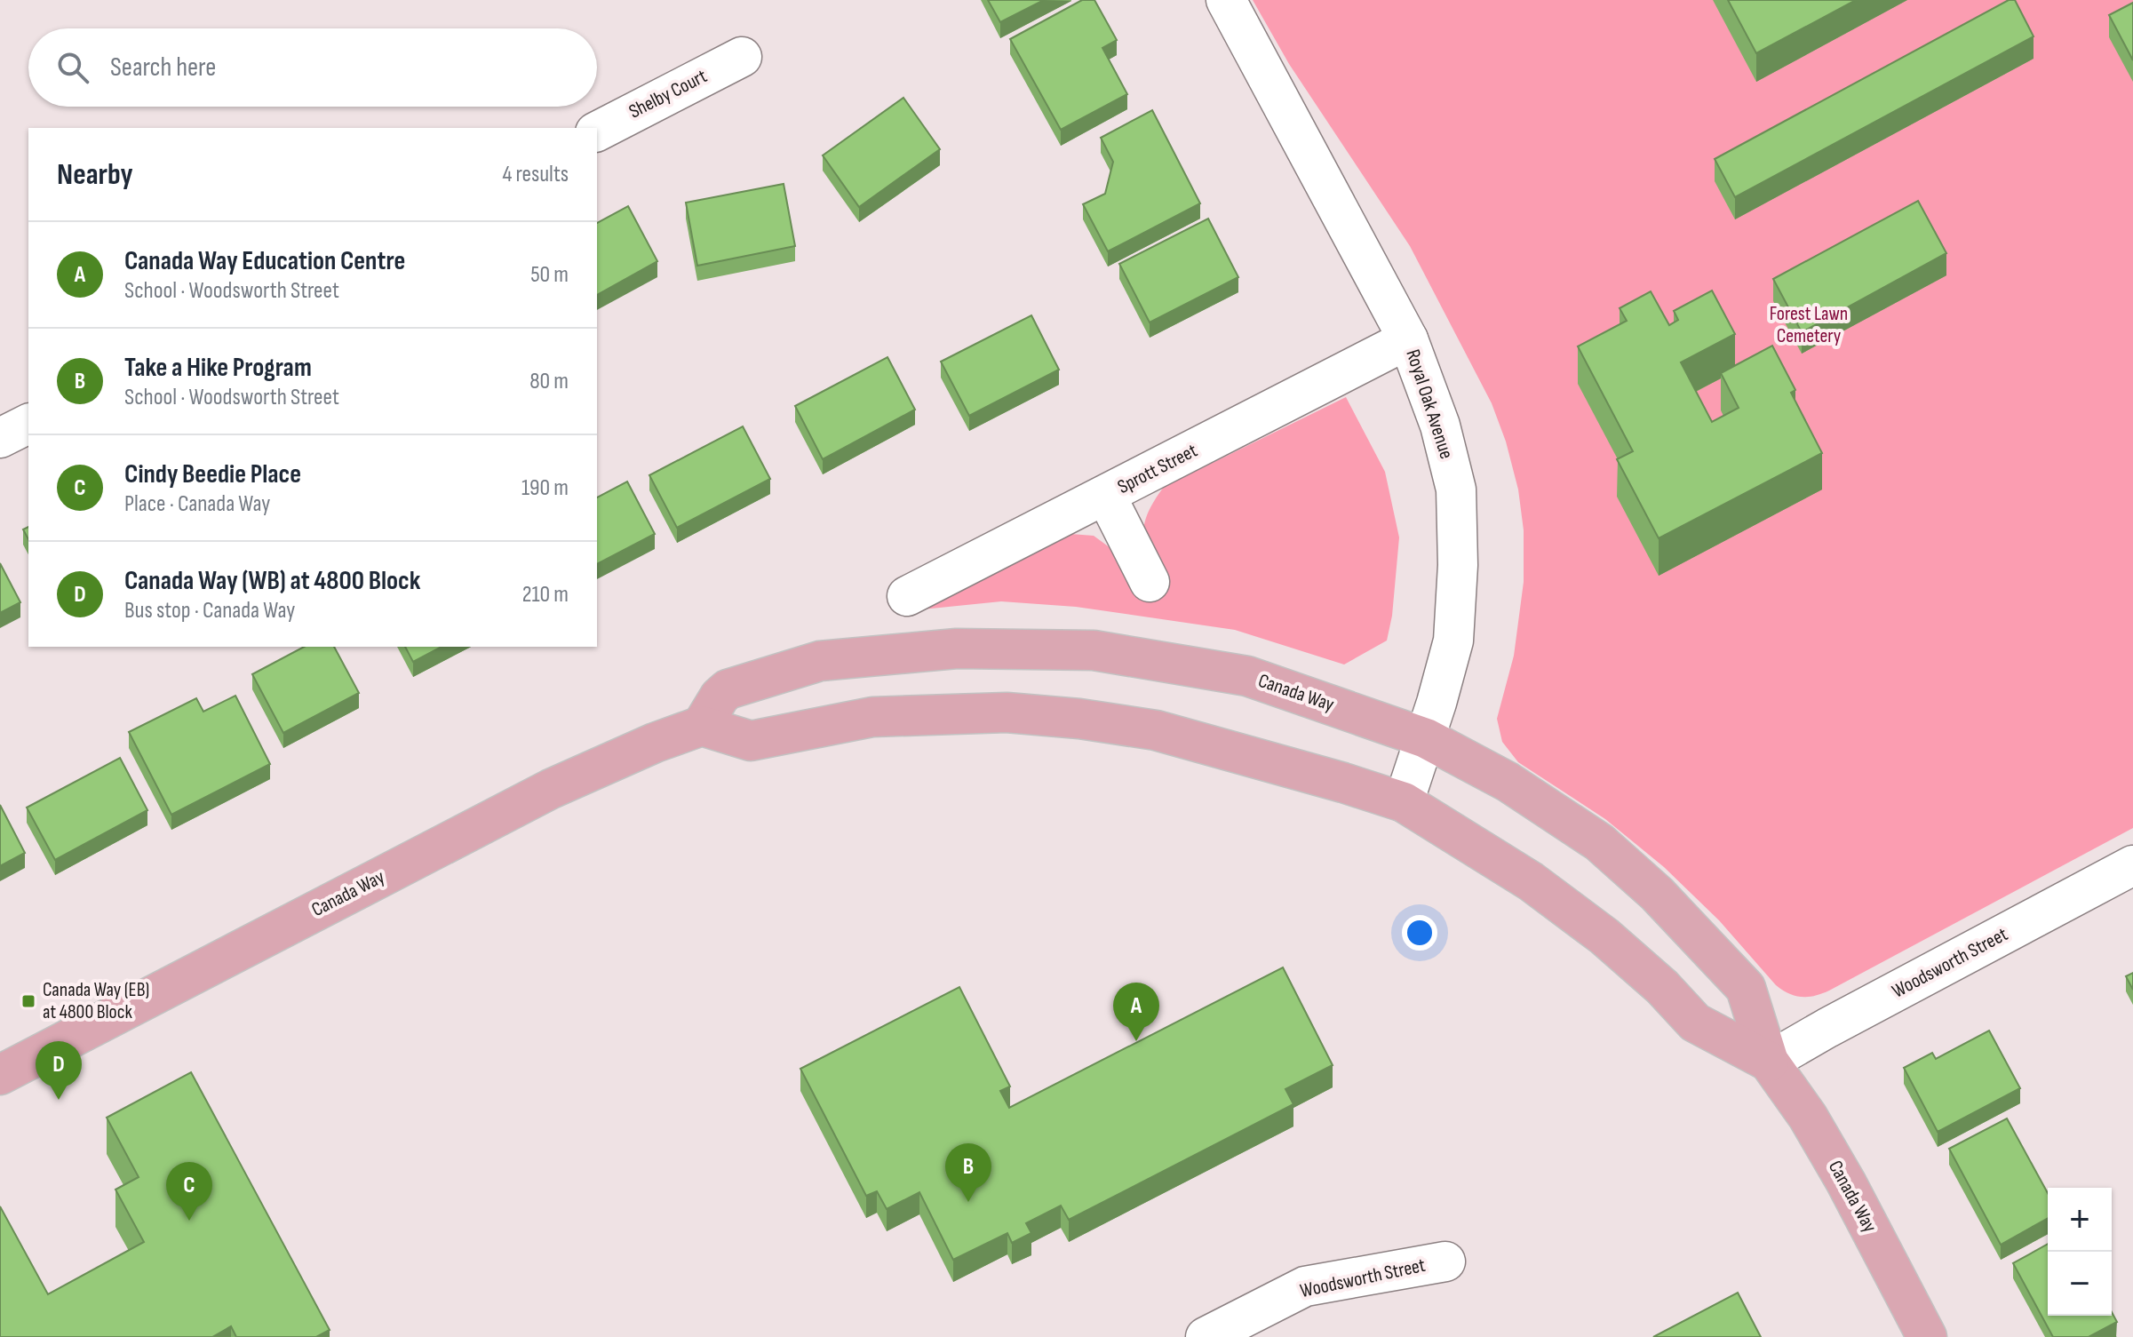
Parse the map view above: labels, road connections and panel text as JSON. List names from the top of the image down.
{
  "streets": {
    "main road": ["Canada Way"],
    "street": [
      "Shelby Court",
      "Royal Oak Avenue",
      "Sprott Street",
      "Woodsworth Street"
    ]
  },
  "crossings": [
    ["Royal Oak Avenue", "Sprott Street"],
    ["Royal Oak Avenue", "Canada Way"],
    ["Canada Way", "Woodsworth Street"]
  ],
  "parks": ["Forest Lawn Cemetery"],
  "places": {
    "transit": ["Canada Way (EB) at 4800 Block"]
  },
  "page": {
    "search": "Search here",
    "heading": ["Nearby", "4 results"],
    "list": [
      {
        "mark": "A",
        "name": "Canada Way Education Centre",
        "note": "School · Woodsworth Street",
        "value": "50 m"
      },
      {
        "mark": "B",
        "name": "Take a Hike Program",
        "note": "School · Woodsworth Street",
        "value": "80 m"
      },
      {
        "mark": "C",
        "name": "Cindy Beedie Place",
        "note": "Place · Canada Way",
        "value": "190 m"
      },
      {
        "mark": "D",
        "name": "Canada Way (WB) at 4800 Block",
        "note": "Bus stop · Canada Way",
        "value": "210 m"
      }
    ],
    "pins": [
      "A",
      "D",
      "B",
      "C"
    ],
    "map_buttons": ["+", "−"]
  }
}
